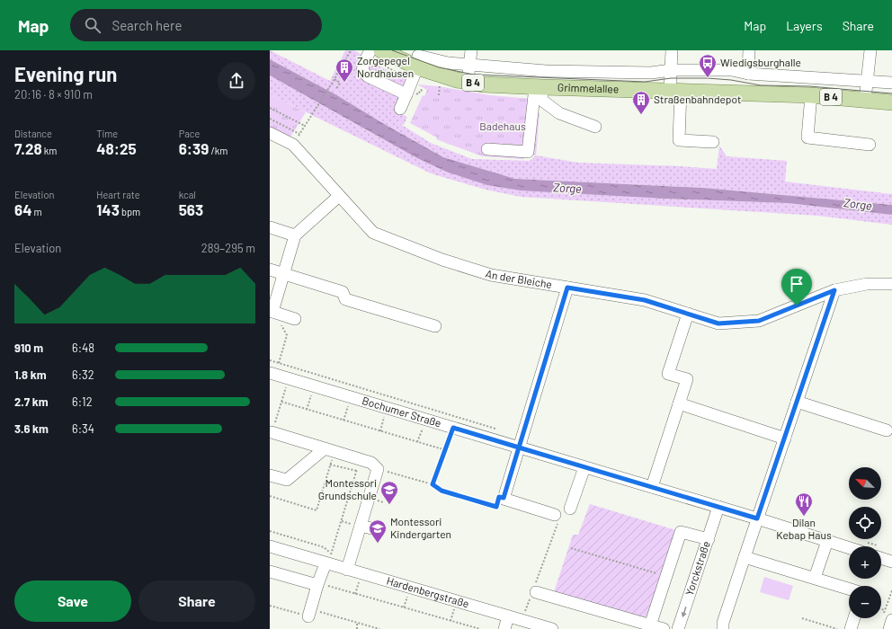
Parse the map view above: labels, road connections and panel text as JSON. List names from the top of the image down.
{
  "streets": {
    "main road": ["B 4", "Grimmelallee"],
    "street": [
      "An der Bleiche",
      "Bochumer Straße",
      "Yorckstraße",
      "Hardenbergstraße"
    ]
  },
  "crossings": [
    ["Bochumer Straße", "Yorckstraße"]
  ],
  "water": ["Zorge"],
  "parks": ["Badehaus"],
  "places": {
    "bus stop": ["Wiedigsburghalle"],
    "building": ["Zorgepegel Nordhausen", "Straßenbahndepot"],
    "school or university": ["Montessori Grundschule", "Montessori Kindergarten"],
    "restaurant": ["Dilan Kebap Haus"]
  },
  "north": "top left",
  "page": {
    "header": "Map",
    "search": "Search here",
    "nav": ["Map", "Layers", "Share"],
    "heading": ["Evening run", "20:16 · 8 × 910 m"],
    "stats": [
      ["Distance", "7.28 km"],
      ["Time", "48:25"],
      ["Pace", "6:39 /km"],
      ["Elevation", "64 m"],
      ["Heart rate", "143 bpm"],
      ["kcal", "563"]
    ],
    "chart": ["Elevation", "289–295 m"],
    "list": [
      {
        "name": "910 m",
        "note": "6:48"
      },
      {
        "name": "1.8 km",
        "note": "6:32"
      },
      {
        "name": "2.7 km",
        "note": "6:12"
      },
      {
        "name": "3.6 km",
        "note": "6:34"
      }
    ],
    "map_buttons": ["+", "−"],
    "buttons": ["Save", "Share"]
  }
}
